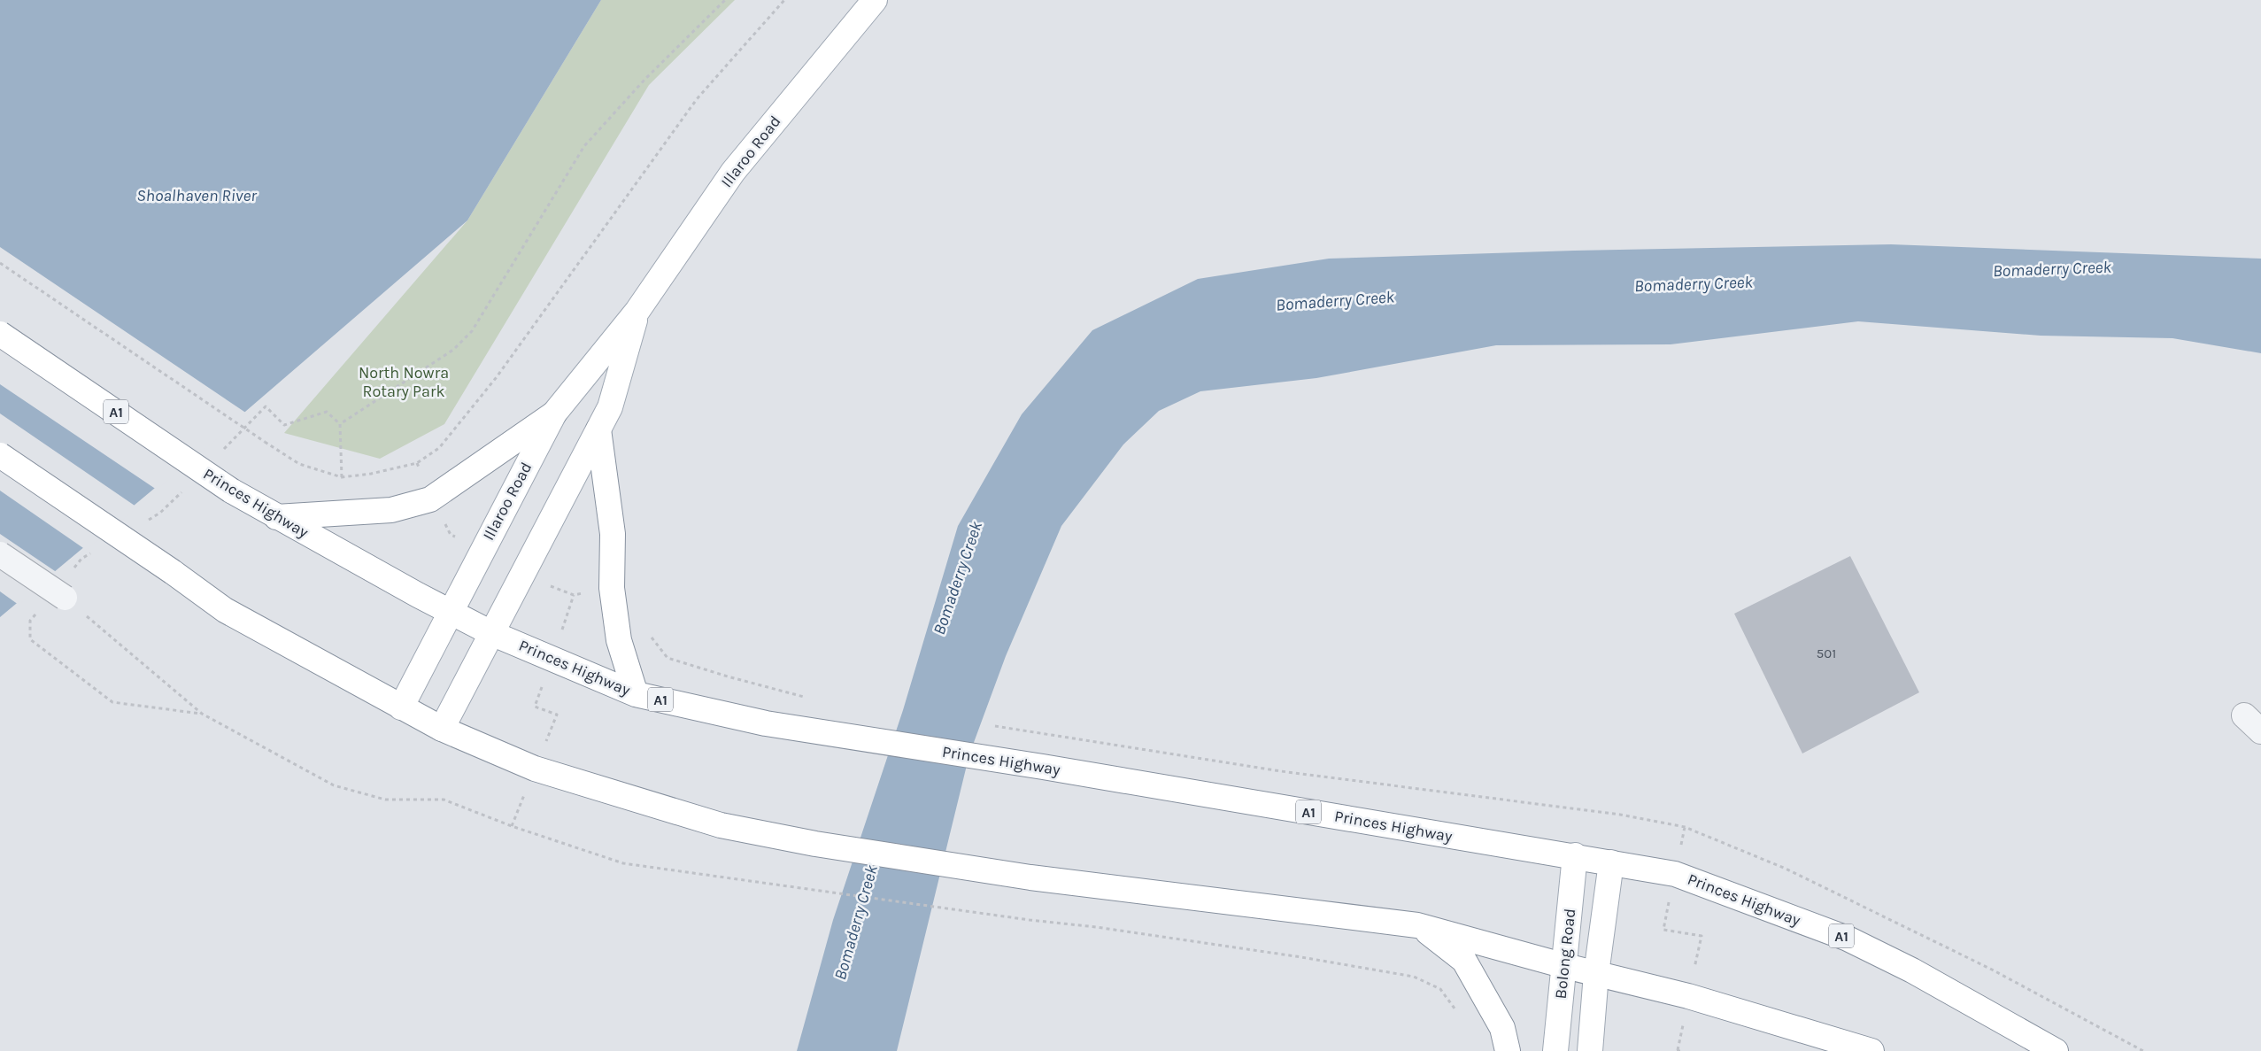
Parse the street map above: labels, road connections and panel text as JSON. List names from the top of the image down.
{
  "streets": {
    "main road": [
      "Illaroo Road",
      "A1",
      "Princes Highway",
      "Bolong Road"
    ]
  },
  "crossings": [
    ["Illaroo Road", "Princes Highway"],
    ["Princes Highway", "Bolong Road"]
  ],
  "water": ["Shoalhaven River", "Bomaderry Creek"],
  "parks": ["North Nowra Rotary Park"],
  "house_numbers": ["501"]
}
